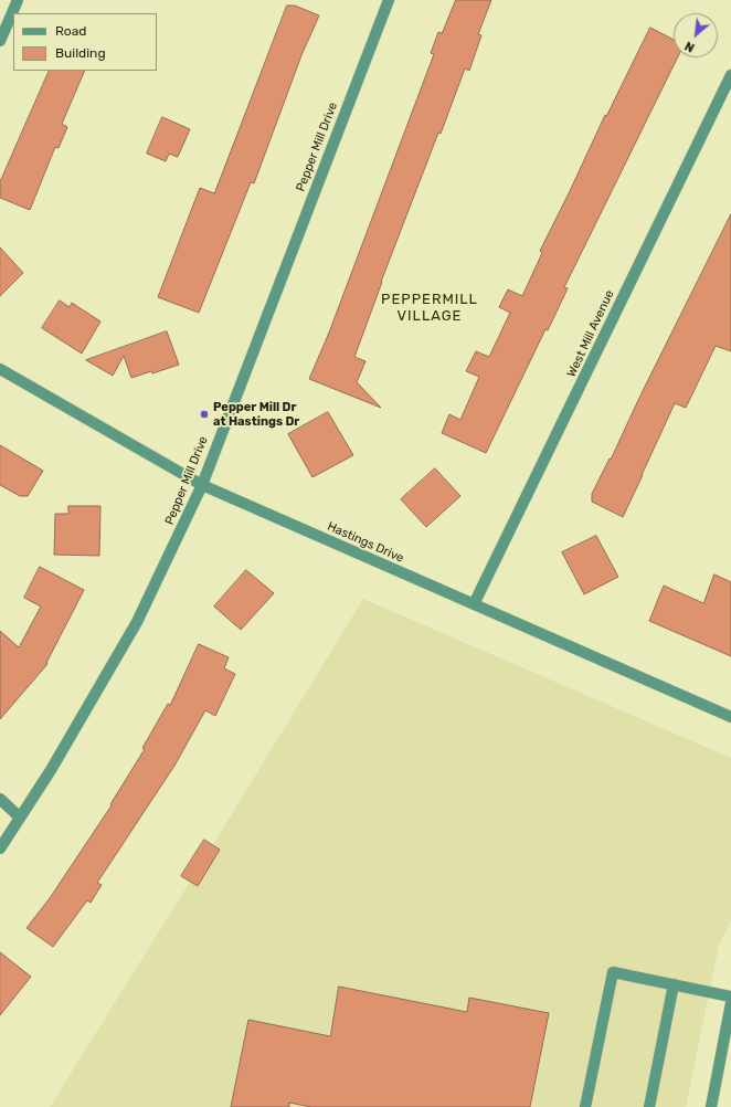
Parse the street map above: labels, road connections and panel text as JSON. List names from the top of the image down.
{
  "streets": {
    "street": ["Pepper Mill Drive", "West Mill Avenue", "Hastings Drive"]
  },
  "crossings": [
    ["Pepper Mill Drive", "Hastings Drive"],
    ["West Mill Avenue", "Hastings Drive"]
  ],
  "districts": ["PEPPERMILL VILLAGE"],
  "places": ["Pepper Mill Dr at Hastings Dr"],
  "legend": ["Road", "Building"],
  "north": "bottom left"
}
